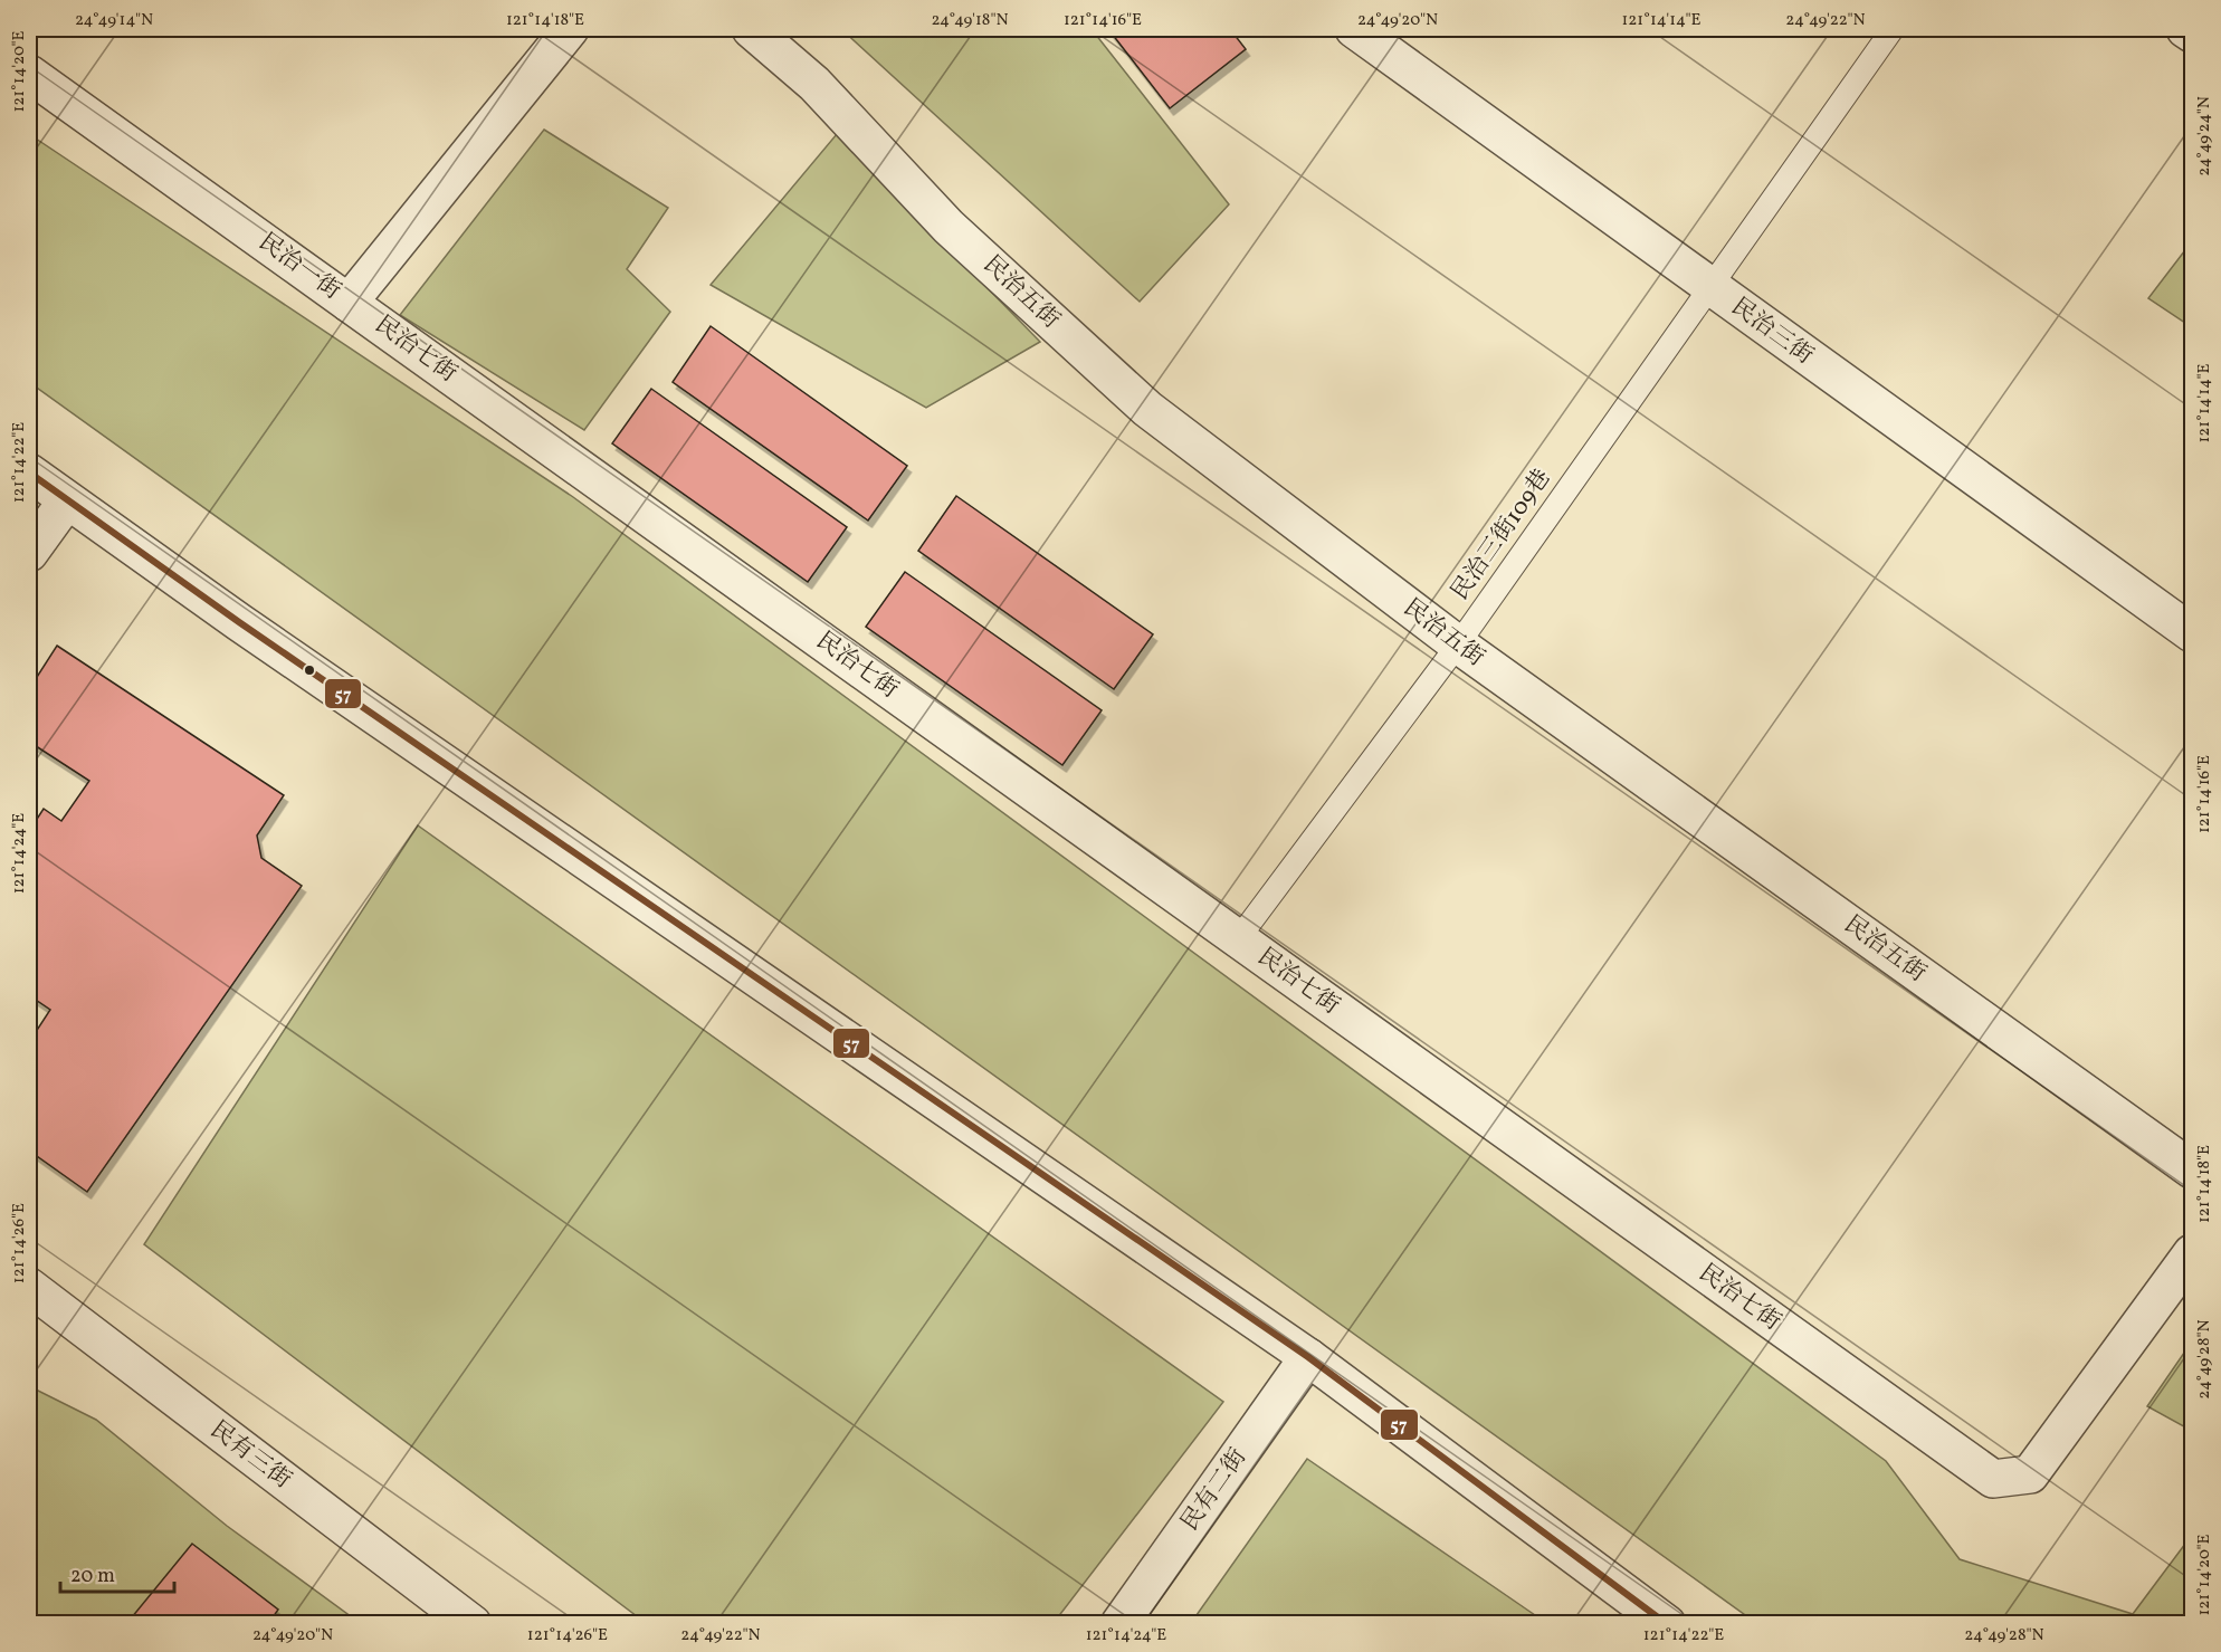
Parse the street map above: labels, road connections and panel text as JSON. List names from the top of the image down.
{
  "streets": {
    "street": [
      "民治一街",
      "民治五街",
      "民治三街",
      "民治七街",
      "民有三街",
      "民有二街"
    ],
    "lane": ["民治三街109巷"]
  },
  "crossings": [
    ["民治一街", "民治七街"],
    ["民治五街", "民治三街109巷"],
    ["民治三街", "民治三街109巷"],
    ["民治七街", "民治三街109巷"]
  ],
  "lines": ["transit line 57"],
  "scale_bar": "20 m",
  "coordinates": [
    "24°49'14\"N",
    "121°14'18\"E",
    "24°49'18\"N",
    "121°14'16\"E",
    "24°49'20\"N",
    "121°14'14\"E",
    "24°49'22\"N",
    "121°14'20\"E",
    "24°49'24\"N",
    "121°14'22\"E",
    "121°14'24\"E",
    "121°14'26\"E",
    "24°49'28\"N"
  ]
}
